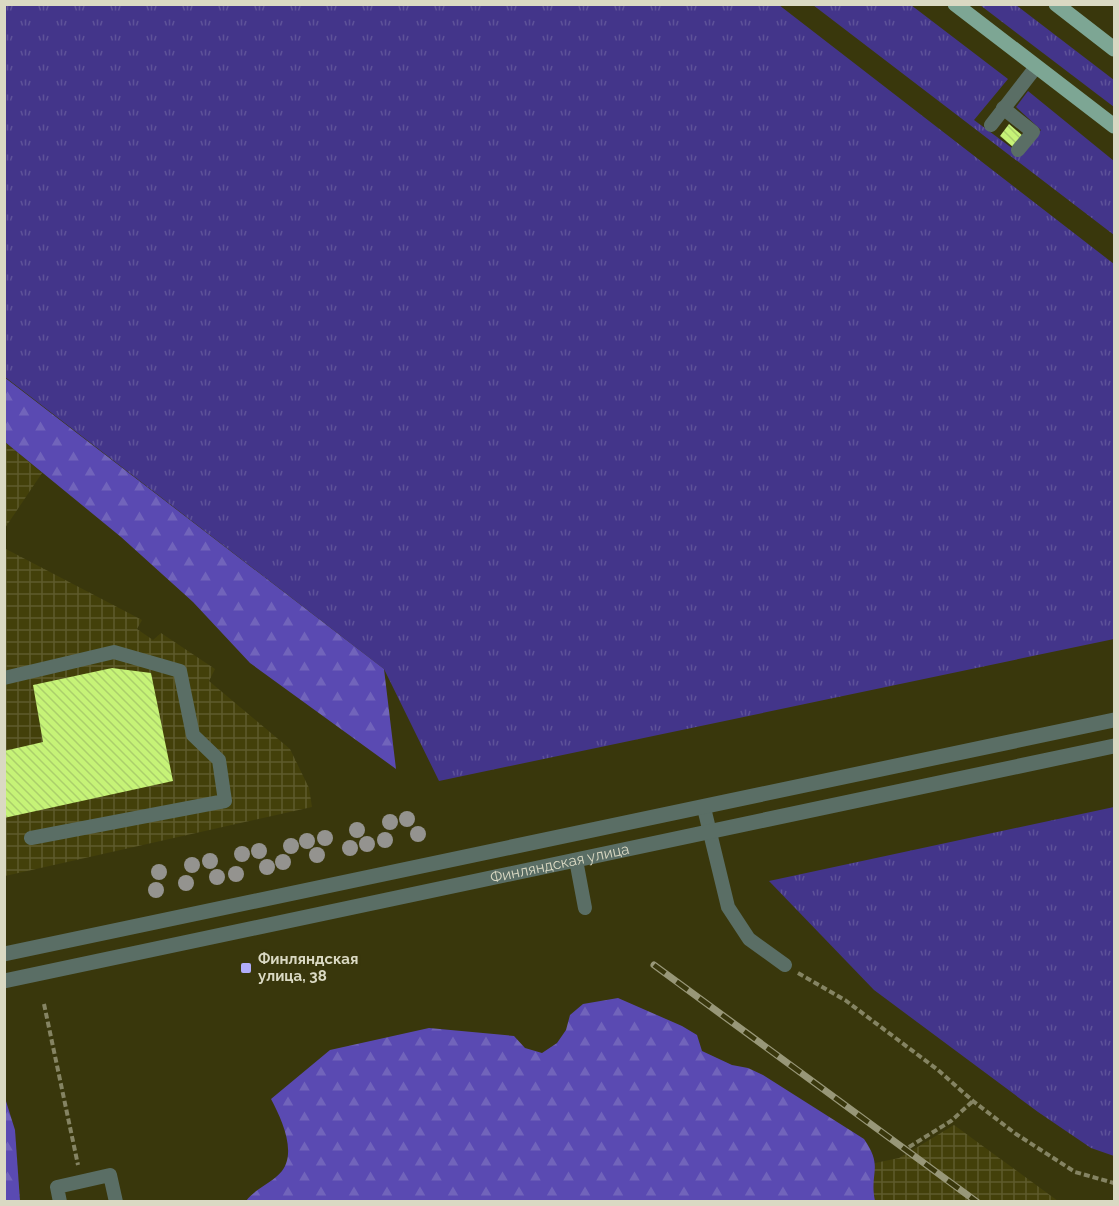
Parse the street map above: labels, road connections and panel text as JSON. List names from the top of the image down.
{
  "streets": {
    "street": ["Финляндская улица"]
  },
  "places": {
    "transit": ["Финляндская улица, 38"]
  }
}
